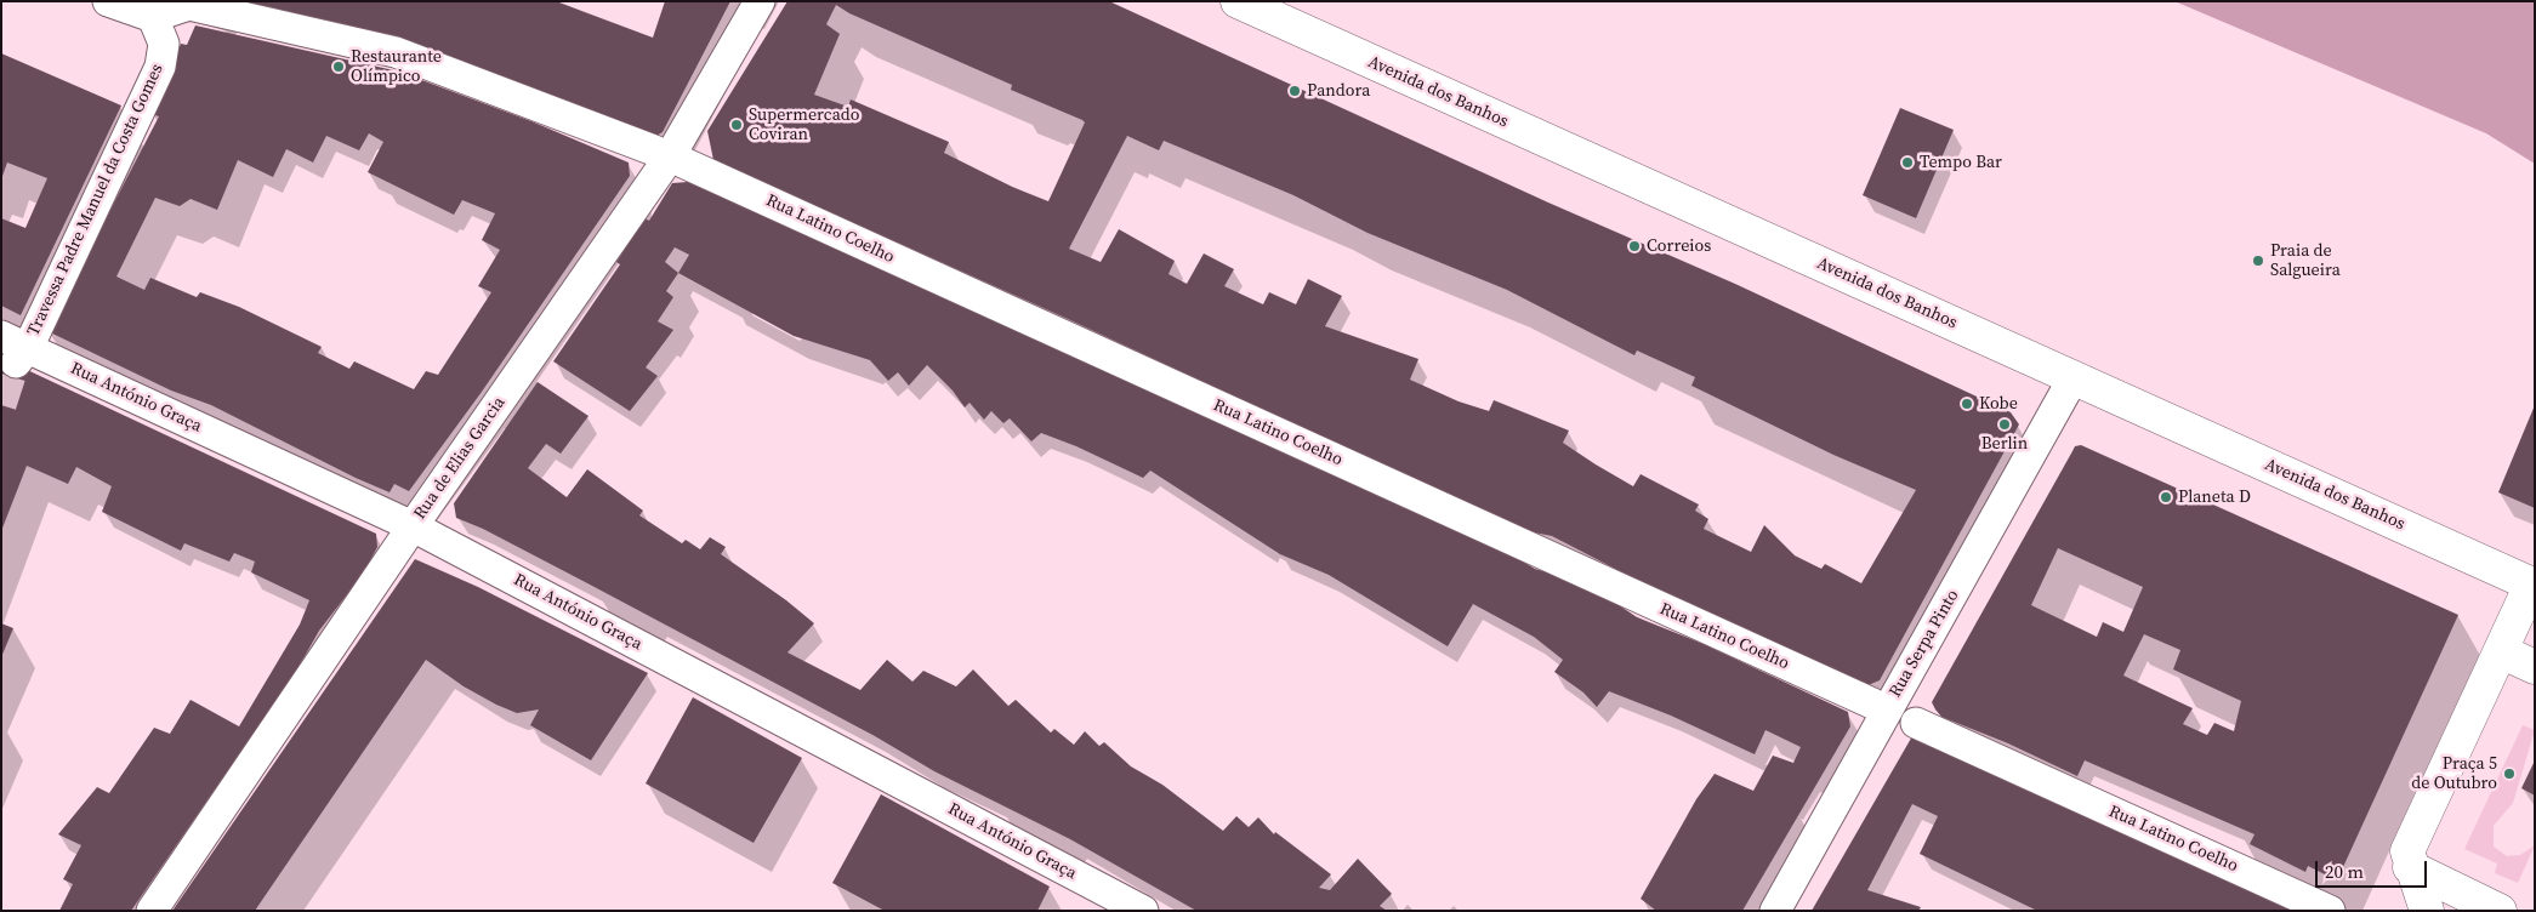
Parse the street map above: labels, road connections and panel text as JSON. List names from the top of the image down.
{
  "streets": {
    "main road": ["Avenida dos Banhos"],
    "street": [
      "Travessa Padre Manuel da Costa Gomes",
      "Rua Latino Coelho",
      "Rua António Graça",
      "Rua de Elias Garcia",
      "Rua Serpa Pinto"
    ]
  },
  "crossings": [
    ["Avenida dos Banhos", "Rua Serpa Pinto"],
    ["Travessa Padre Manuel da Costa Gomes", "Rua António Graça"],
    ["Rua António Graça", "Rua de Elias Garcia"]
  ],
  "places": [
    "Restaurante Olímpico",
    "Pandora",
    "Supermercado Coviran",
    "Tempo Bar",
    "Correios",
    "Praia de Salgueira",
    "Kobe",
    "Berlin",
    "Planeta D",
    "Praça 5 de Outubro"
  ],
  "scale_bar": "20 m"
}
